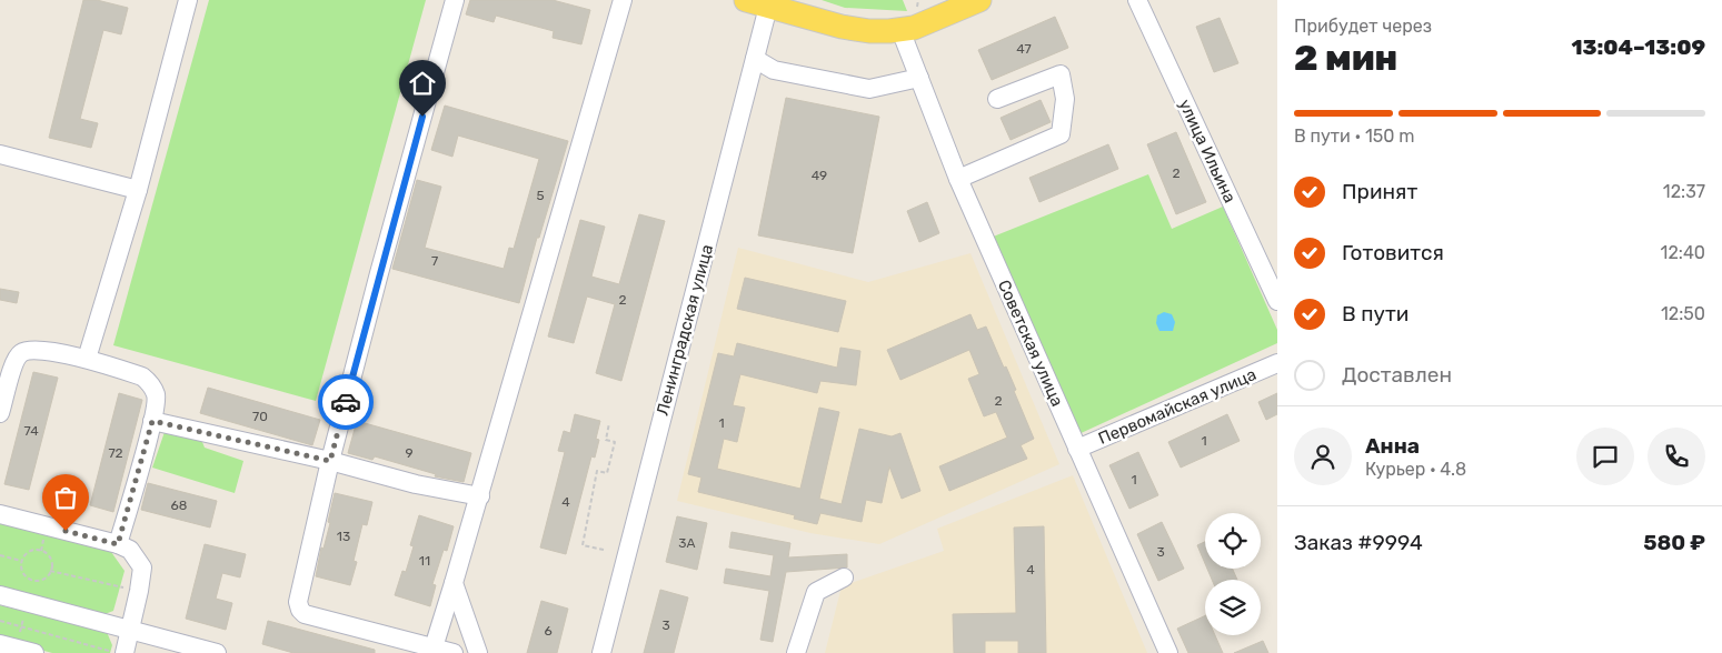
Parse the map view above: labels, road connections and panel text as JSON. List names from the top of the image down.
{
  "streets": {
    "street": [
      "улица Ильина",
      "Ленинградская улица",
      "Советская улица",
      "Первомайская улица"
    ]
  },
  "crossings": [
    ["Советская улица", "Первомайская улица"]
  ],
  "house_numbers": [
    "47",
    "2",
    "49",
    "5",
    "7",
    "2",
    "2",
    "70",
    "1",
    "74",
    "1",
    "72",
    "9",
    "1",
    "4",
    "68",
    "13",
    "3А",
    "3",
    "11",
    "4",
    "3",
    "6"
  ],
  "page": {
    "heading": ["2 мин", "Прибудет через", "13:04–13:09"],
    "panel": [
      "Анна",
      "Курьер · 4.8",
      "Заказ #9994",
      "580 ₽"
    ],
    "bar": "В пути · 150 m",
    "list": [
      ["Принят", "12:37"],
      ["Готовится", "12:40"],
      ["В пути", "12:50"],
      "Доставлен"
    ]
  }
}
